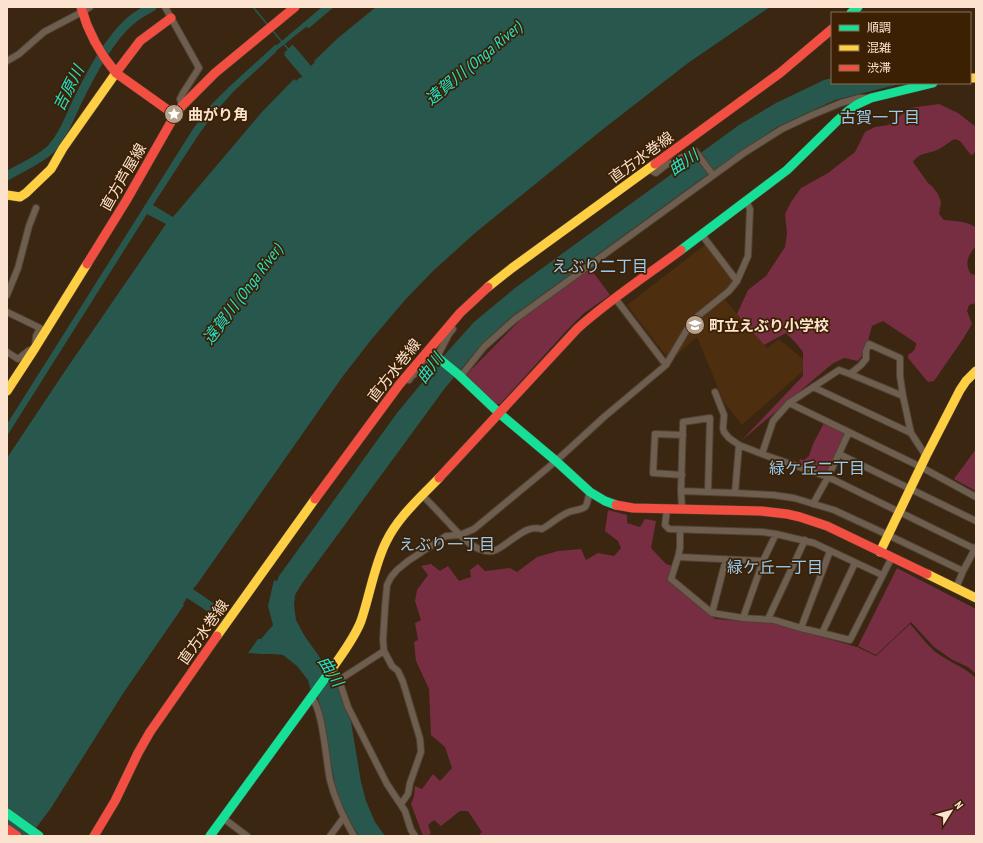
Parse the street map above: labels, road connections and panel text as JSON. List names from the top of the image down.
{
  "streets": {
    "main road": ["直方水巻線", "直方芦屋線"]
  },
  "districts": [
    "古賀一丁目",
    "えぶり二丁目",
    "緑ケ丘二丁目",
    "えぶり一丁目",
    "緑ケ丘一丁目"
  ],
  "water": ["遠賀川 (Onga River)", "吉原川", "曲川"],
  "places": {
    "place": ["曲がり角"],
    "school or university": ["町立えぶり小学校"]
  },
  "legend": ["順調", "混雑", "渋滞"],
  "north": "top right"
}
